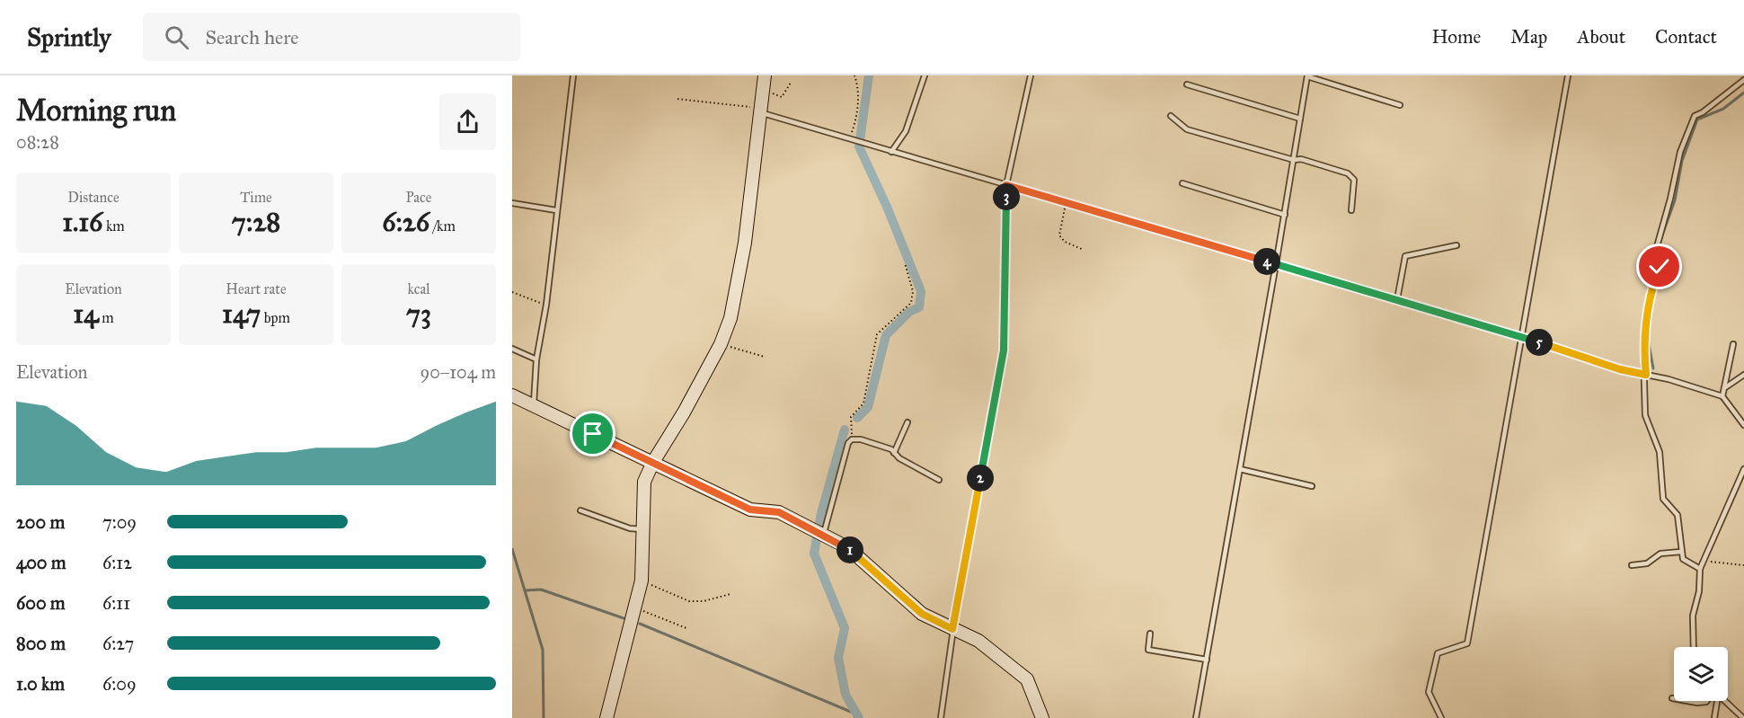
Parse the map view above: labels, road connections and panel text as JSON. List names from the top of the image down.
{
  "page": {
    "header": "Sprintly",
    "search": "Search here",
    "nav": [
      "Home",
      "Map",
      "About",
      "Contact"
    ],
    "heading": ["Morning run", "08:28"],
    "stats": [
      ["Distance", "1.16 km"],
      ["Time", "7:28"],
      ["Pace", "6:26 /km"],
      ["Elevation", "14 m"],
      ["Heart rate", "147 bpm"],
      ["kcal", "73"]
    ],
    "pins": [
      "3",
      "4",
      "5",
      "2",
      "1"
    ],
    "chart": ["Elevation", "90–104 m"],
    "list": [
      {
        "name": "200 m",
        "note": "7:09"
      },
      {
        "name": "400 m",
        "note": "6:12"
      },
      {
        "name": "600 m",
        "note": "6:11"
      },
      {
        "name": "800 m",
        "note": "6:27"
      },
      {
        "name": "1.0 km",
        "note": "6:09"
      }
    ]
  }
}
